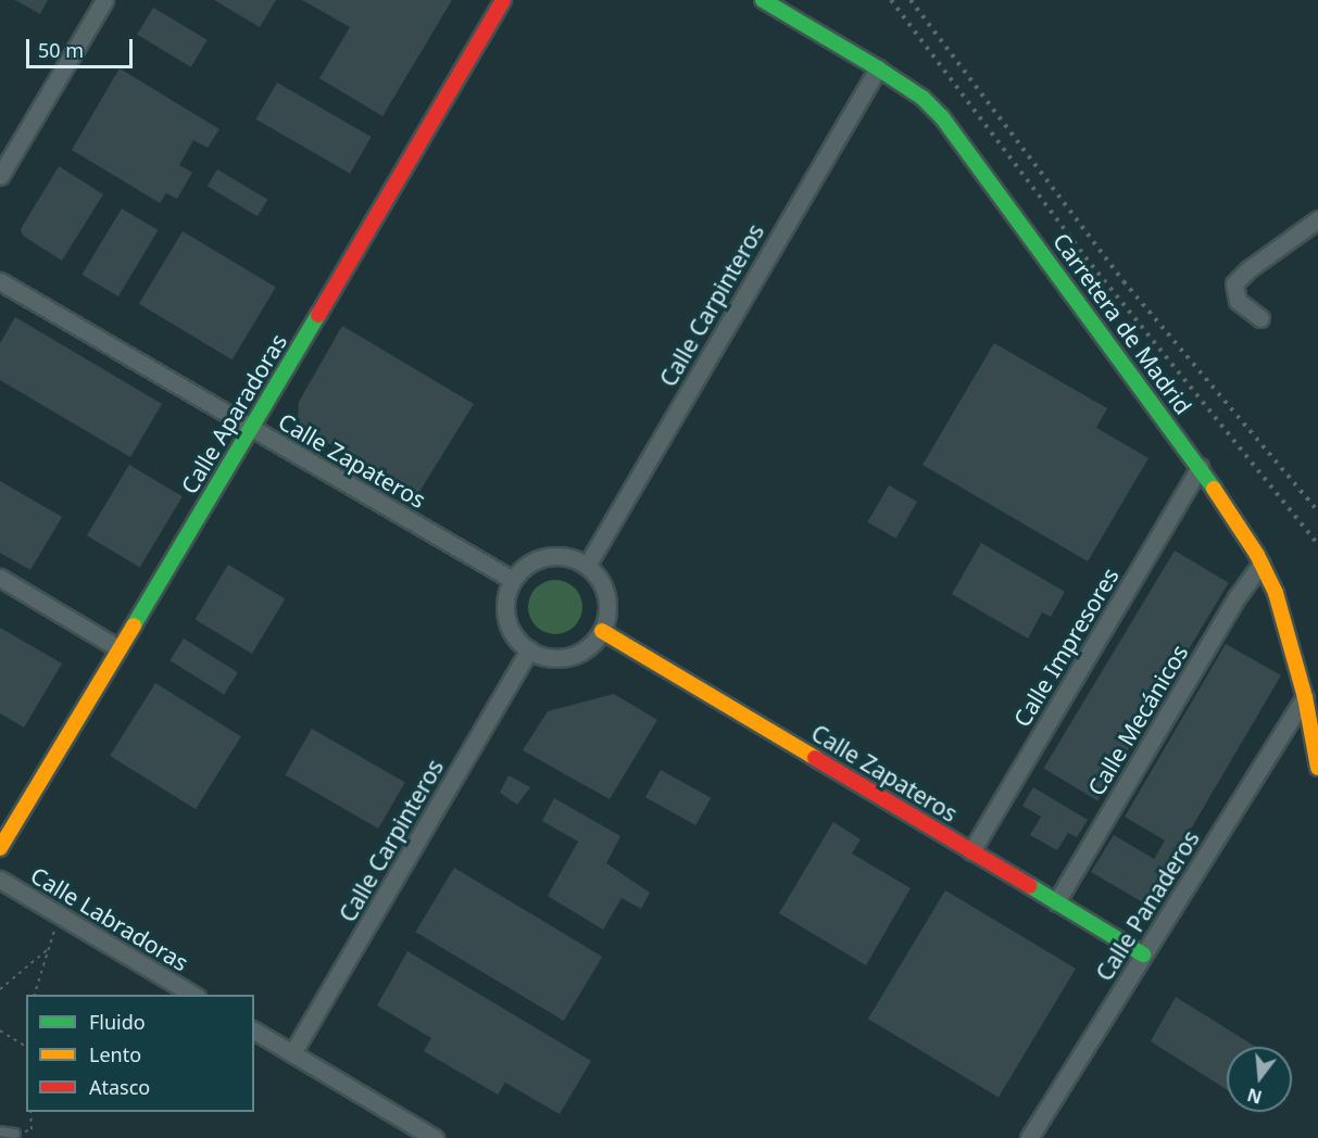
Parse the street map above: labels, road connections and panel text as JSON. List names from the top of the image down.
{
  "streets": {
    "street": [
      "Calle Carpinteros",
      "Carretera de Madrid",
      "Calle Aparadoras",
      "Calle Zapateros",
      "Calle Impresores",
      "Calle Mecánicos",
      "Calle Panaderos",
      "Calle Labradoras"
    ]
  },
  "crossings": [
    ["Calle Carpinteros", "Carretera de Madrid"],
    ["Calle Carpinteros", "Calle Zapateros"],
    ["Carretera de Madrid", "Calle Impresores"],
    ["Carretera de Madrid", "Calle Mecánicos"],
    ["Carretera de Madrid", "Calle Panaderos"],
    ["Calle Aparadoras", "Calle Zapateros"],
    ["Calle Zapateros", "Calle Impresores"],
    ["Calle Zapateros", "Calle Mecánicos"],
    ["Calle Zapateros", "Calle Panaderos"]
  ],
  "legend": ["Fluido", "Lento", "Atasco"],
  "scale_bar": "50 m",
  "north": "bottom"
}
